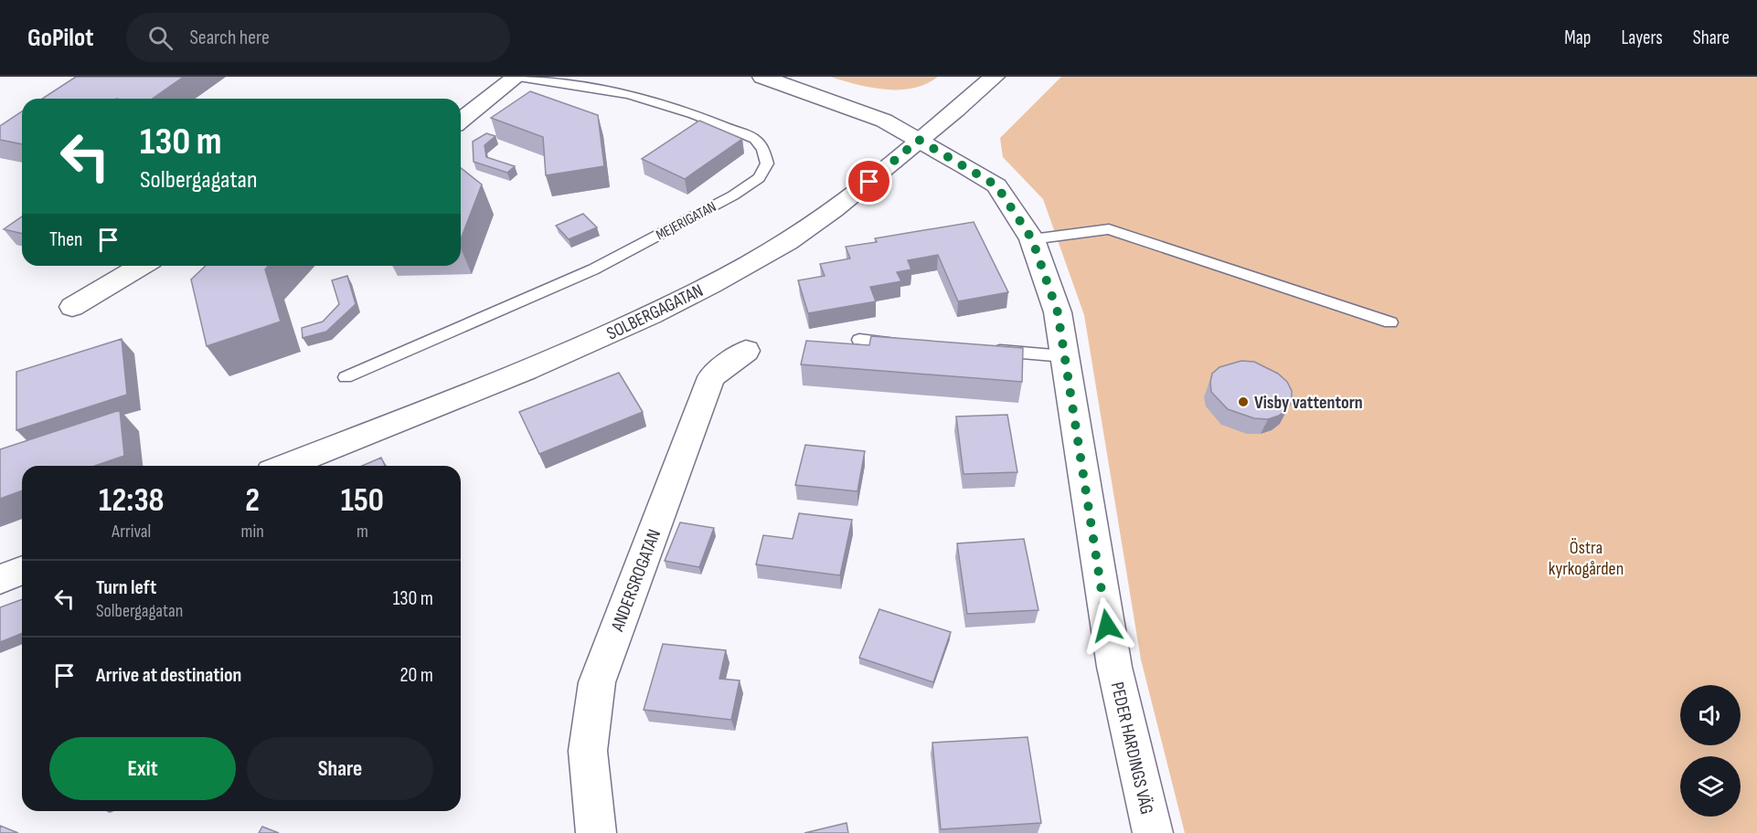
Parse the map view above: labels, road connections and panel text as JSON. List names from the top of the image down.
{
  "streets": {
    "street": [
      "MEJERIGATAN",
      "SOLBERGAGATAN",
      "ANDERSROGATAN",
      "PEDER HARDINGS VÄG"
    ]
  },
  "crossings": [
    ["SOLBERGAGATAN", "PEDER HARDINGS VÄG"]
  ],
  "parks": ["Östra kyrkogården"],
  "places": ["Visby vattentorn"],
  "page": {
    "header": "GoPilot",
    "search": "Search here",
    "nav": ["Map", "Layers", "Share"],
    "turn": ["130 m", "Solbergagatan"],
    "then": "Then",
    "eta": [
      "12:38",
      "Arrival",
      "2",
      "min",
      "150",
      "m"
    ],
    "list": [
      {
        "name": "Turn left",
        "note": "Solbergagatan",
        "value": "130 m"
      },
      {
        "name": "Arrive at destination",
        "value": "20 m"
      }
    ],
    "buttons": ["Exit", "Share"]
  }
}
